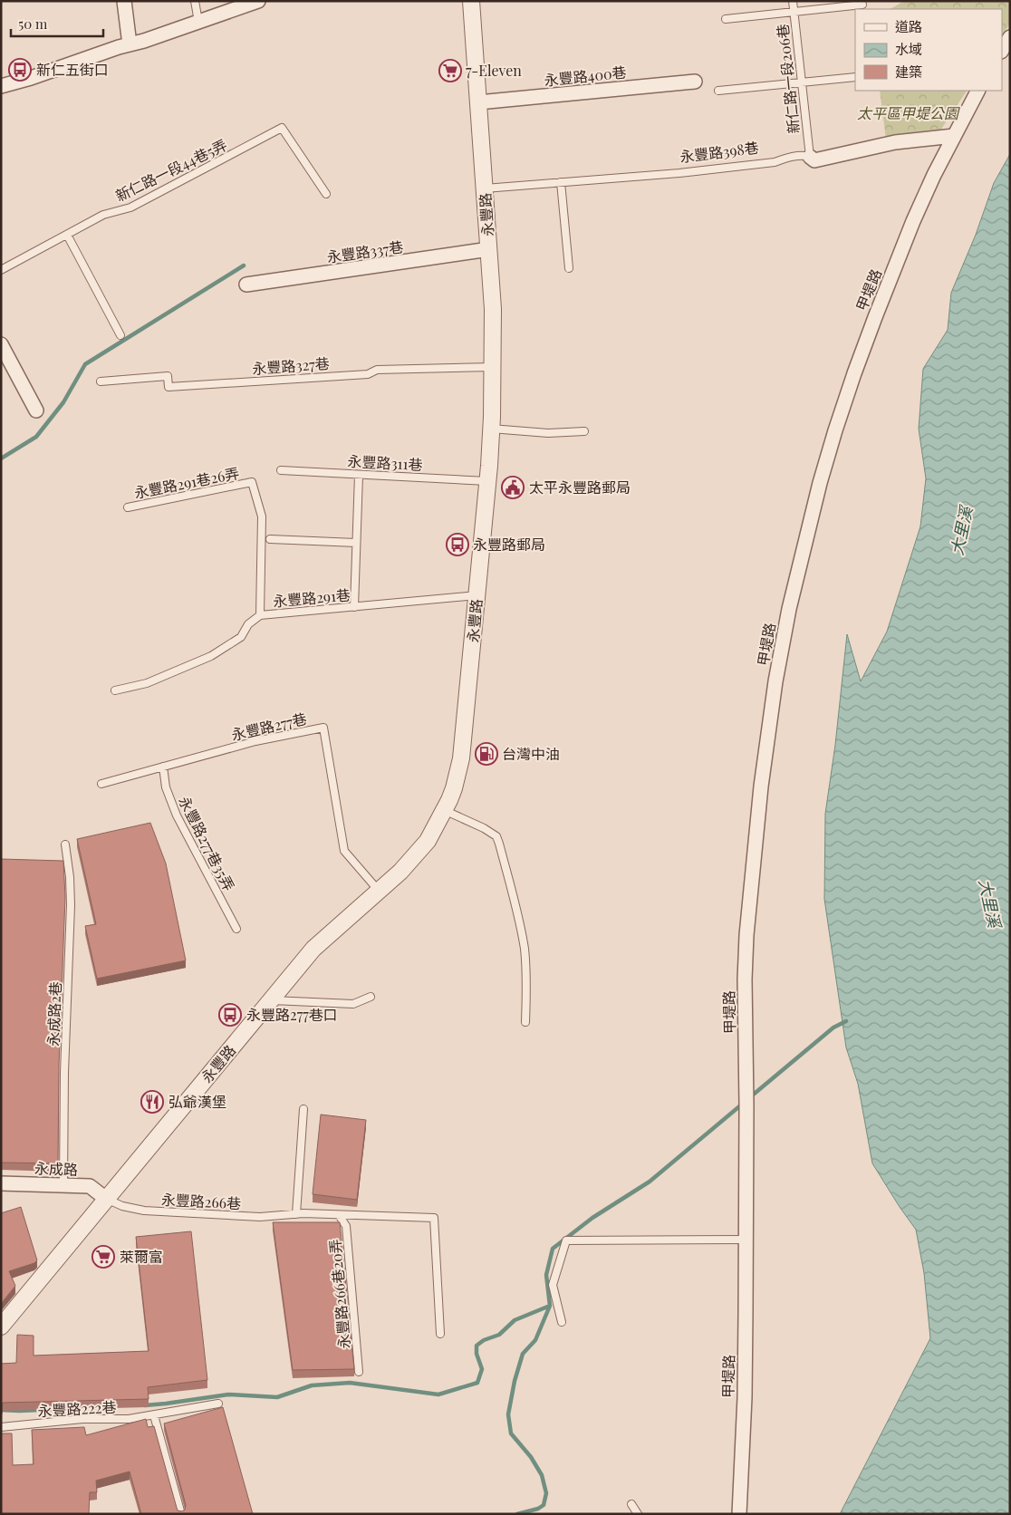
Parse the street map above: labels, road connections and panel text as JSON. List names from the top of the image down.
{
  "streets": {
    "street": [
      "永豐路400巷",
      "永豐路398巷",
      "永豐路",
      "永豐路337巷",
      "甲堤路",
      "永成路"
    ],
    "lane": [
      "新仁路一段206巷",
      "新仁路一段44巷5弄",
      "永豐路327巷",
      "永豐路311巷",
      "永豐路291巷26弄",
      "永豐路291巷",
      "永豐路277巷",
      "永豐路277巷35弄",
      "永成路2巷",
      "永豐路266巷",
      "永豐路266巷20弄",
      "永豐路222巷"
    ]
  },
  "crossings": [
    ["永豐路400巷", "永豐路"],
    ["新仁路一段206巷", "永豐路398巷"],
    ["永豐路398巷", "永豐路"],
    ["永豐路398巷", "甲堤路"],
    ["永豐路", "永豐路337巷"],
    ["永豐路", "永豐路327巷"],
    ["永豐路", "永豐路311巷"],
    ["永豐路", "永豐路291巷"],
    ["永豐路", "永豐路277巷"],
    ["永豐路", "永成路"],
    ["永豐路", "永豐路266巷"],
    ["永豐路291巷26弄", "永豐路291巷"],
    ["永豐路277巷", "永豐路277巷35弄"],
    ["永成路2巷", "永成路"],
    ["永成路", "永豐路266巷"],
    ["永豐路266巷", "永豐路266巷20弄"]
  ],
  "water": ["大里溪"],
  "parks": ["太平區甲堤公園"],
  "places": {
    "bus stop": ["新仁五街口", "永豐路郵局", "永豐路277巷口"],
    "supermarket": ["7-Eleven", "萊爾富"],
    "public building": ["太平永豐路郵局"],
    "fuel station": ["台灣中油"],
    "restaurant": ["弘爺漢堡"]
  },
  "legend": ["道路", "水域", "建築"],
  "scale_bar": "50 m"
}
